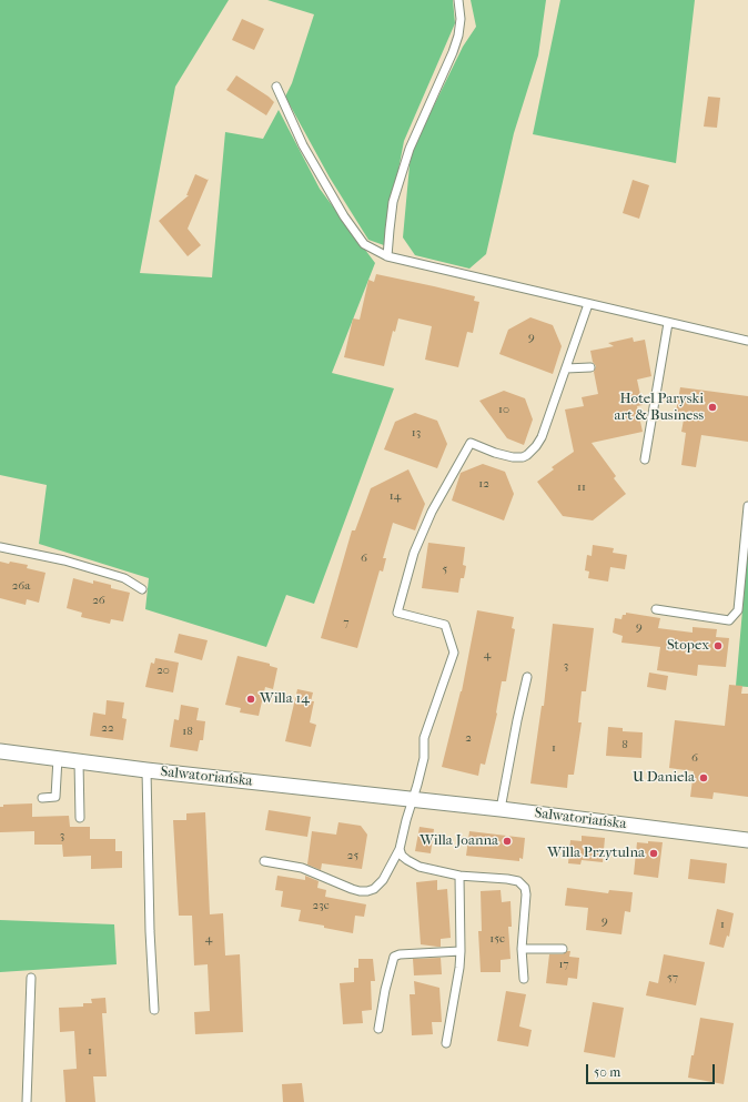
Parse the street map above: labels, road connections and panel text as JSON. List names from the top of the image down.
{
  "streets": {
    "street": ["Salwatoriańska"]
  },
  "places": [
    "Hotel Paryski art & Business",
    "Stopex",
    "Willa 14",
    "U Daniela",
    "Willa Joanna",
    "Willa Przytulna"
  ],
  "house_numbers": [
    "9",
    "10",
    "13",
    "12",
    "11",
    "14",
    "6",
    "5",
    "26a",
    "26",
    "7",
    "9",
    "4",
    "3",
    "20",
    "22",
    "18",
    "2",
    "8",
    "1",
    "6",
    "3",
    "25",
    "23c",
    "9",
    "1",
    "4",
    "15c",
    "17",
    "57",
    "1"
  ],
  "scale_bar": "50 m"
}
